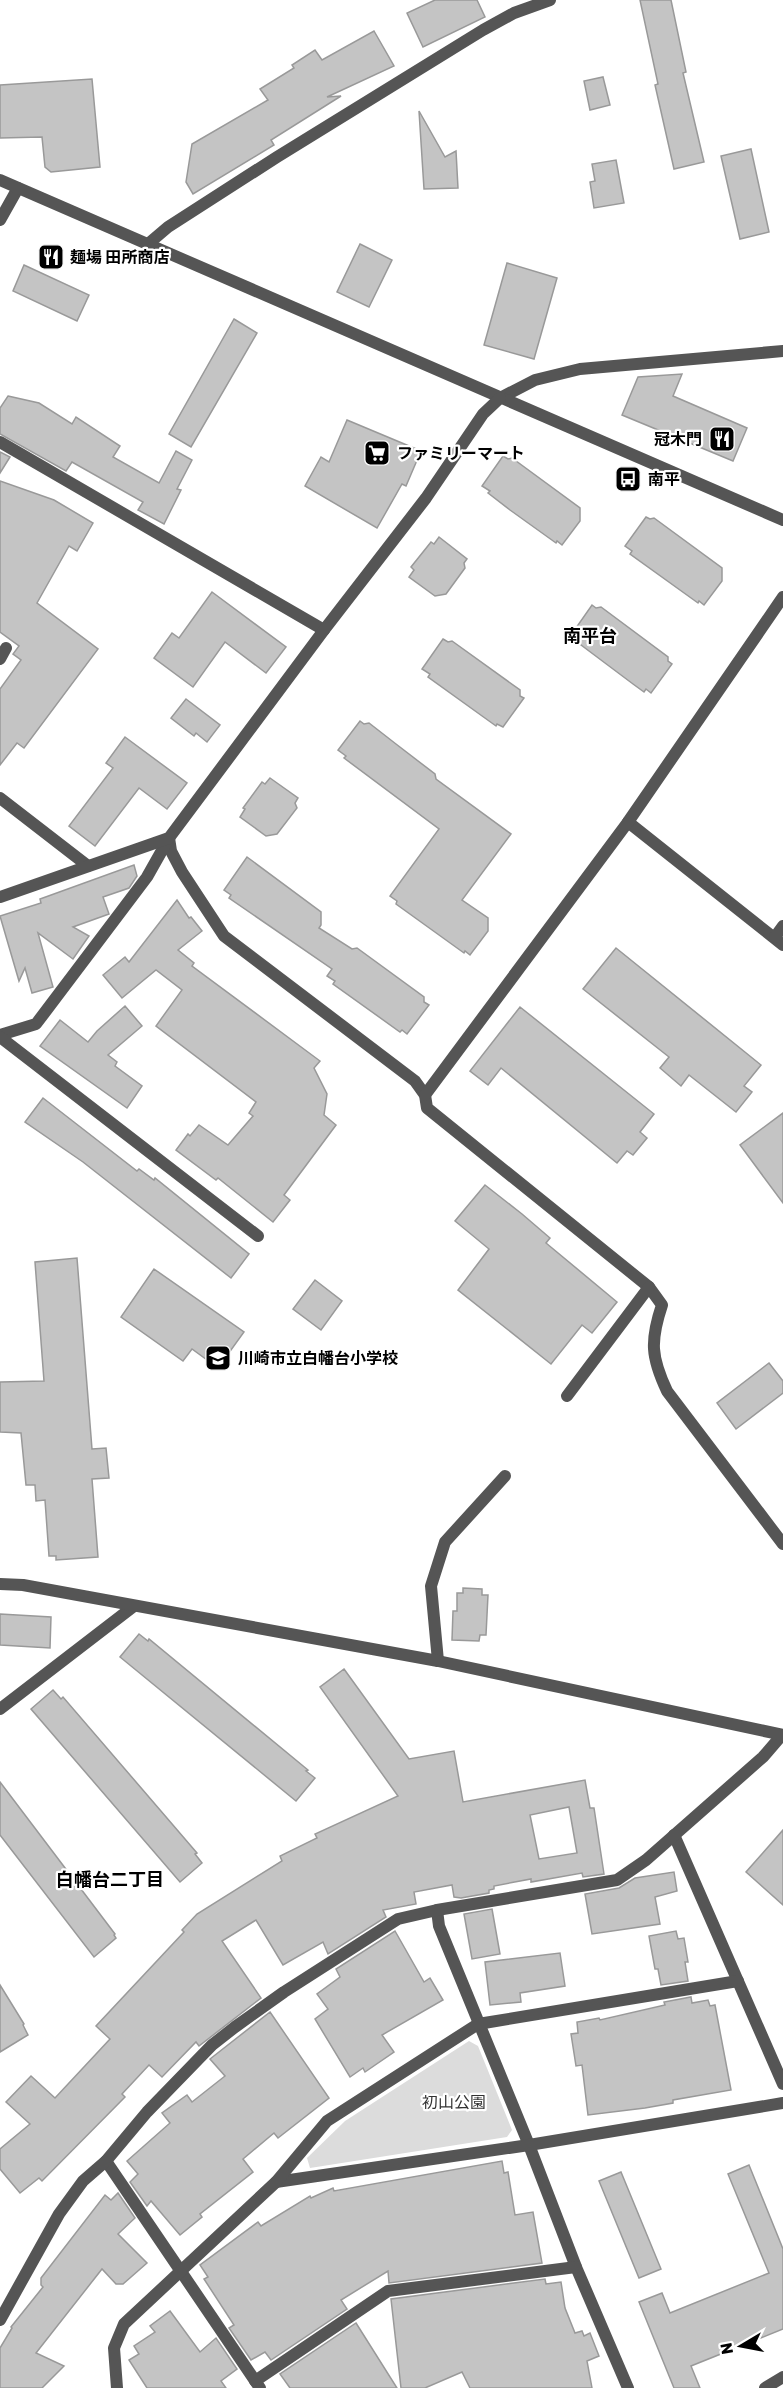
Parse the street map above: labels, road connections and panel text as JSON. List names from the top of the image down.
{
  "districts": ["南平台", "白幡台二丁目"],
  "parks": ["初山公園"],
  "places": {
    "restaurant": ["麺場 田所商店", "冠木門"],
    "supermarket": ["ファミリーマート"],
    "bus stop": ["南平"],
    "school or university": ["川崎市立白幡台小学校"]
  },
  "north": "left"
}
